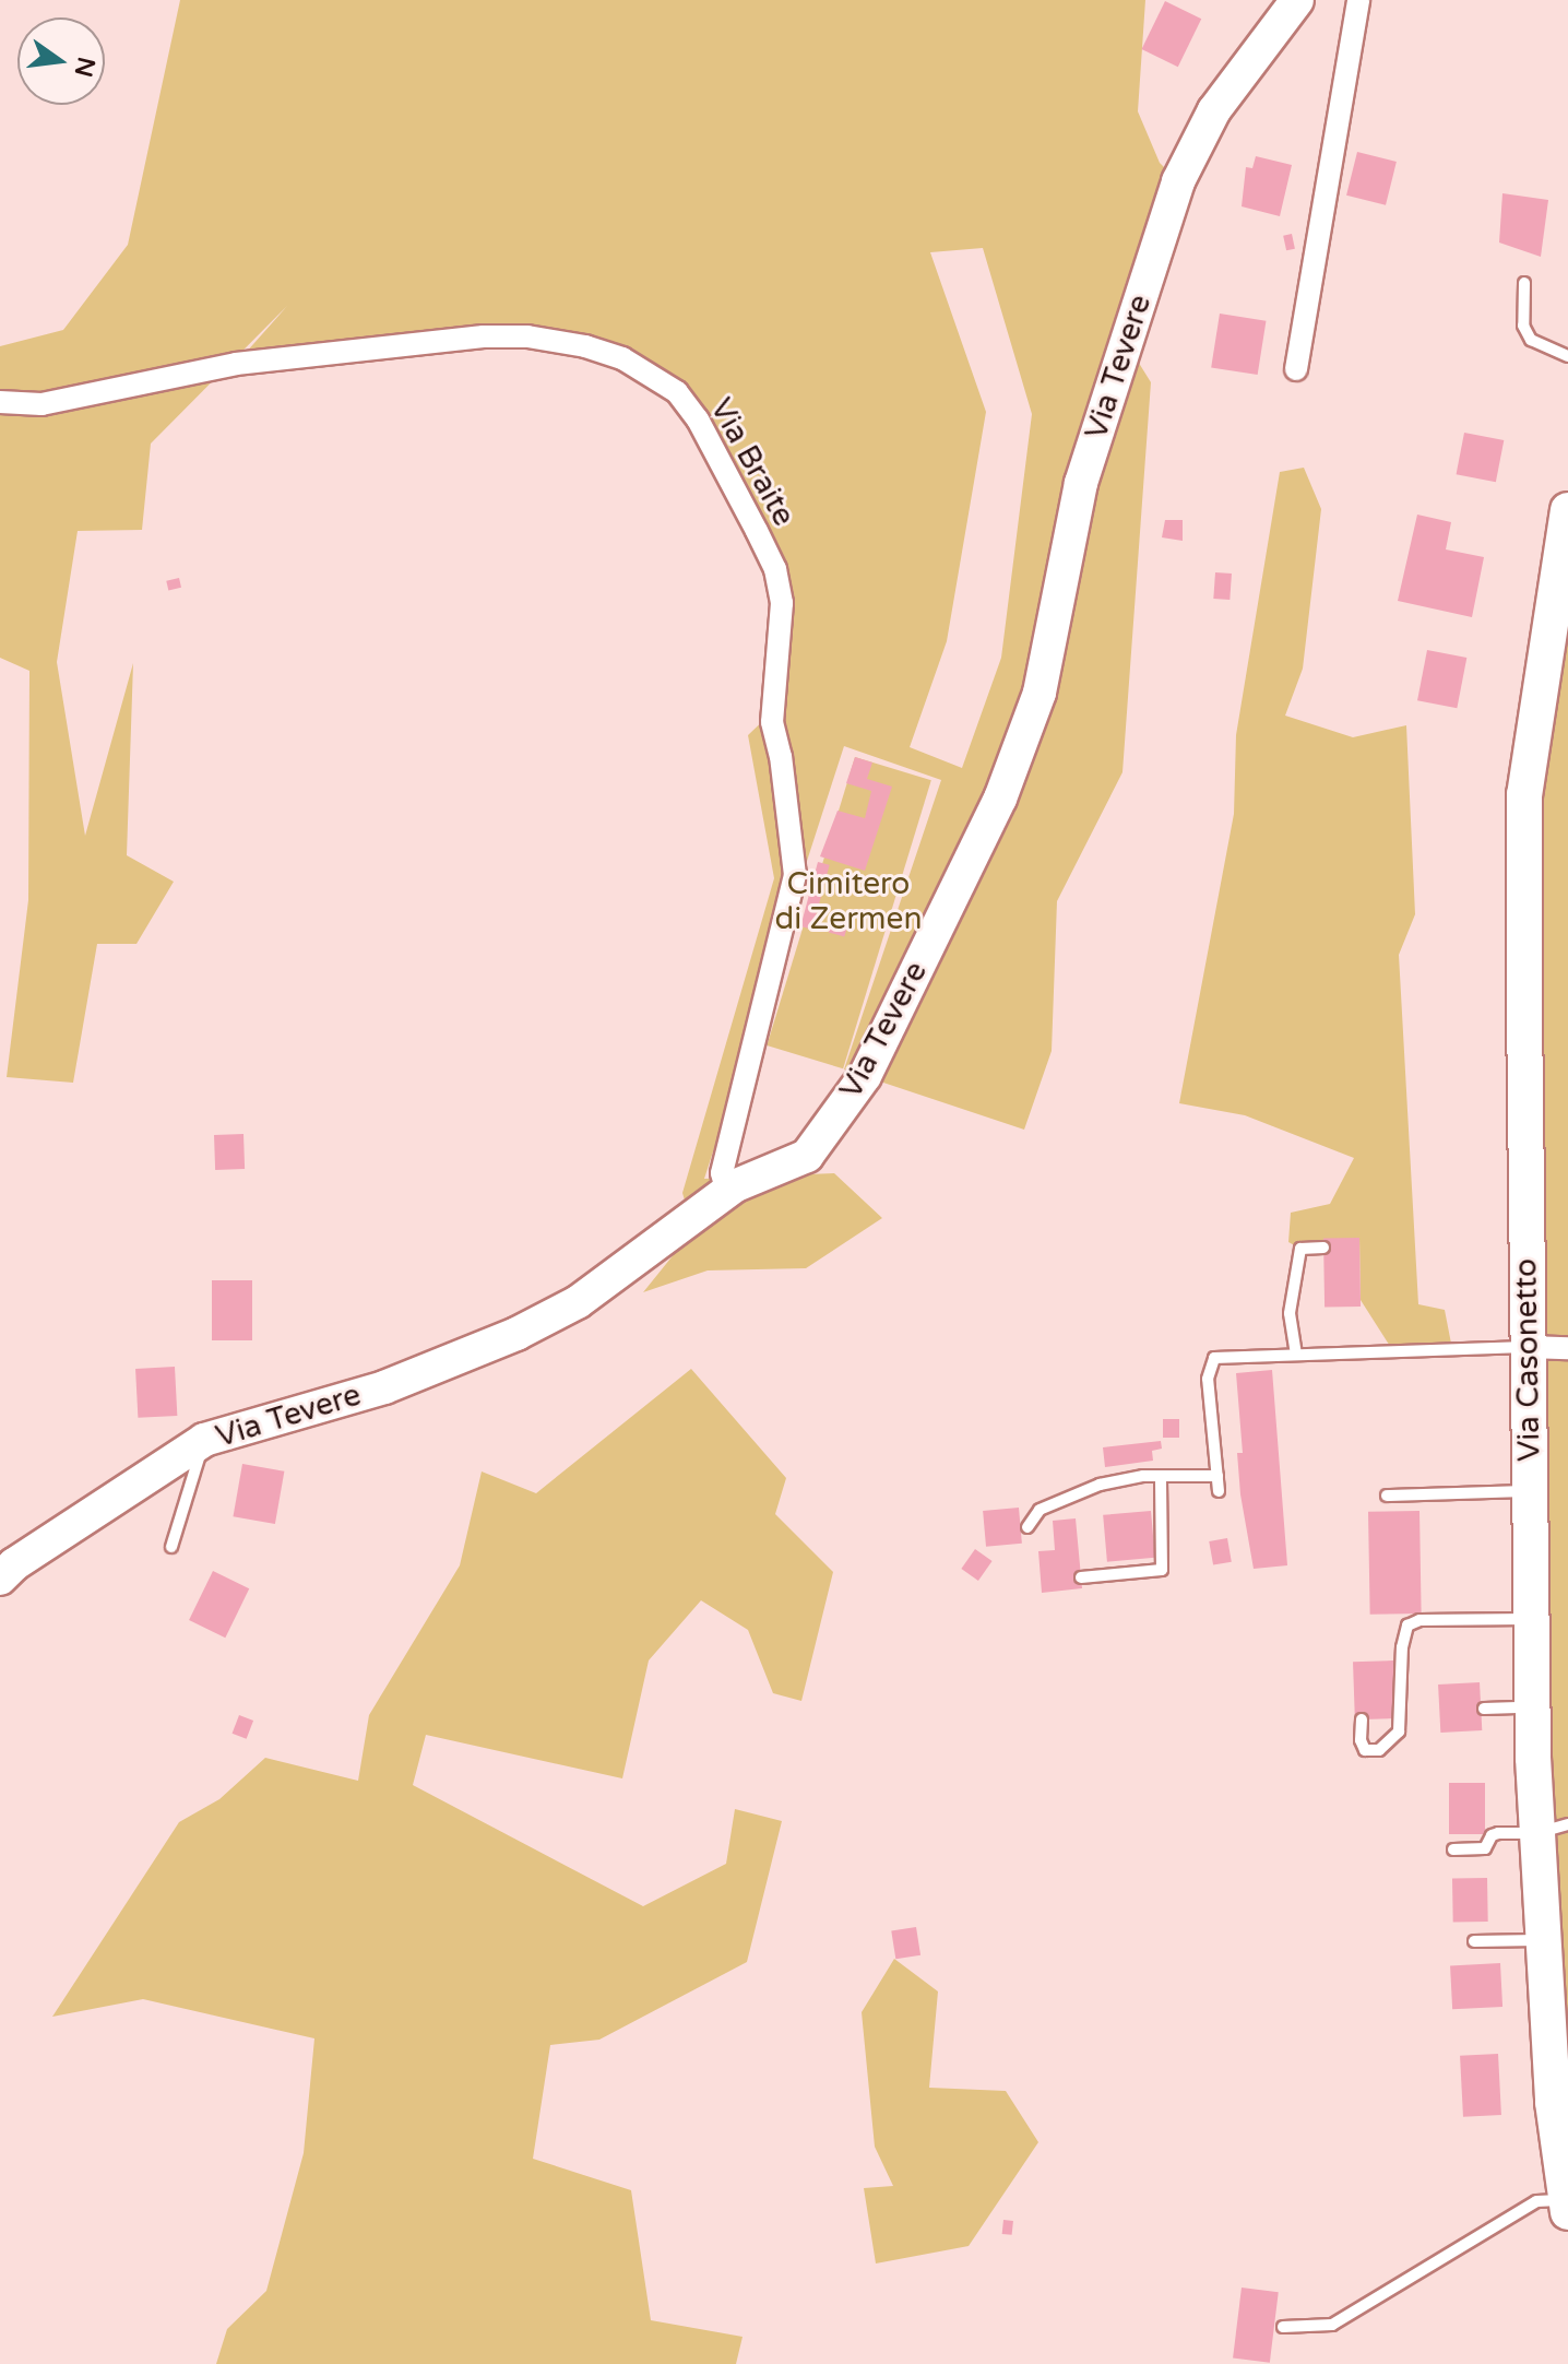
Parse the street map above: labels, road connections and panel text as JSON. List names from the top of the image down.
{
  "streets": {
    "main road": ["Via Tevere", "Via Casonetto"],
    "street": ["Via Braite"]
  },
  "crossings": [
    ["Via Tevere", "Via Braite"]
  ],
  "parks": ["Cimitero di Zermen"],
  "north": "right"
}
